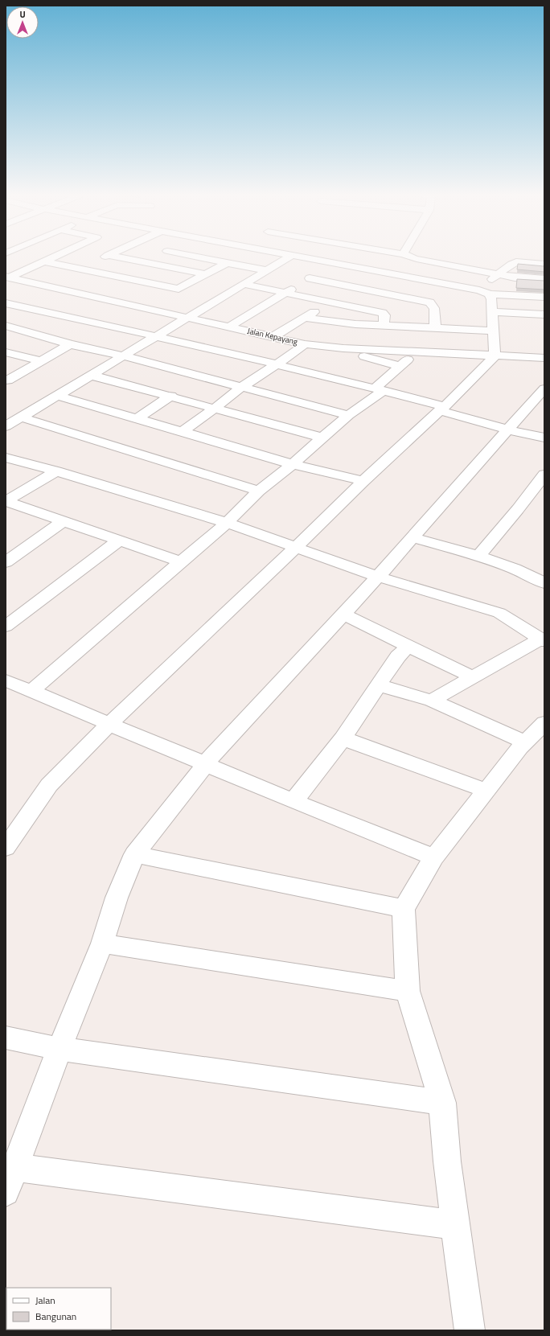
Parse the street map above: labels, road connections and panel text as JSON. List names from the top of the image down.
{
  "streets": {
    "street": ["Jalan Kepayang"]
  },
  "legend": ["Jalan", "Bangunan"],
  "north": "top"
}
